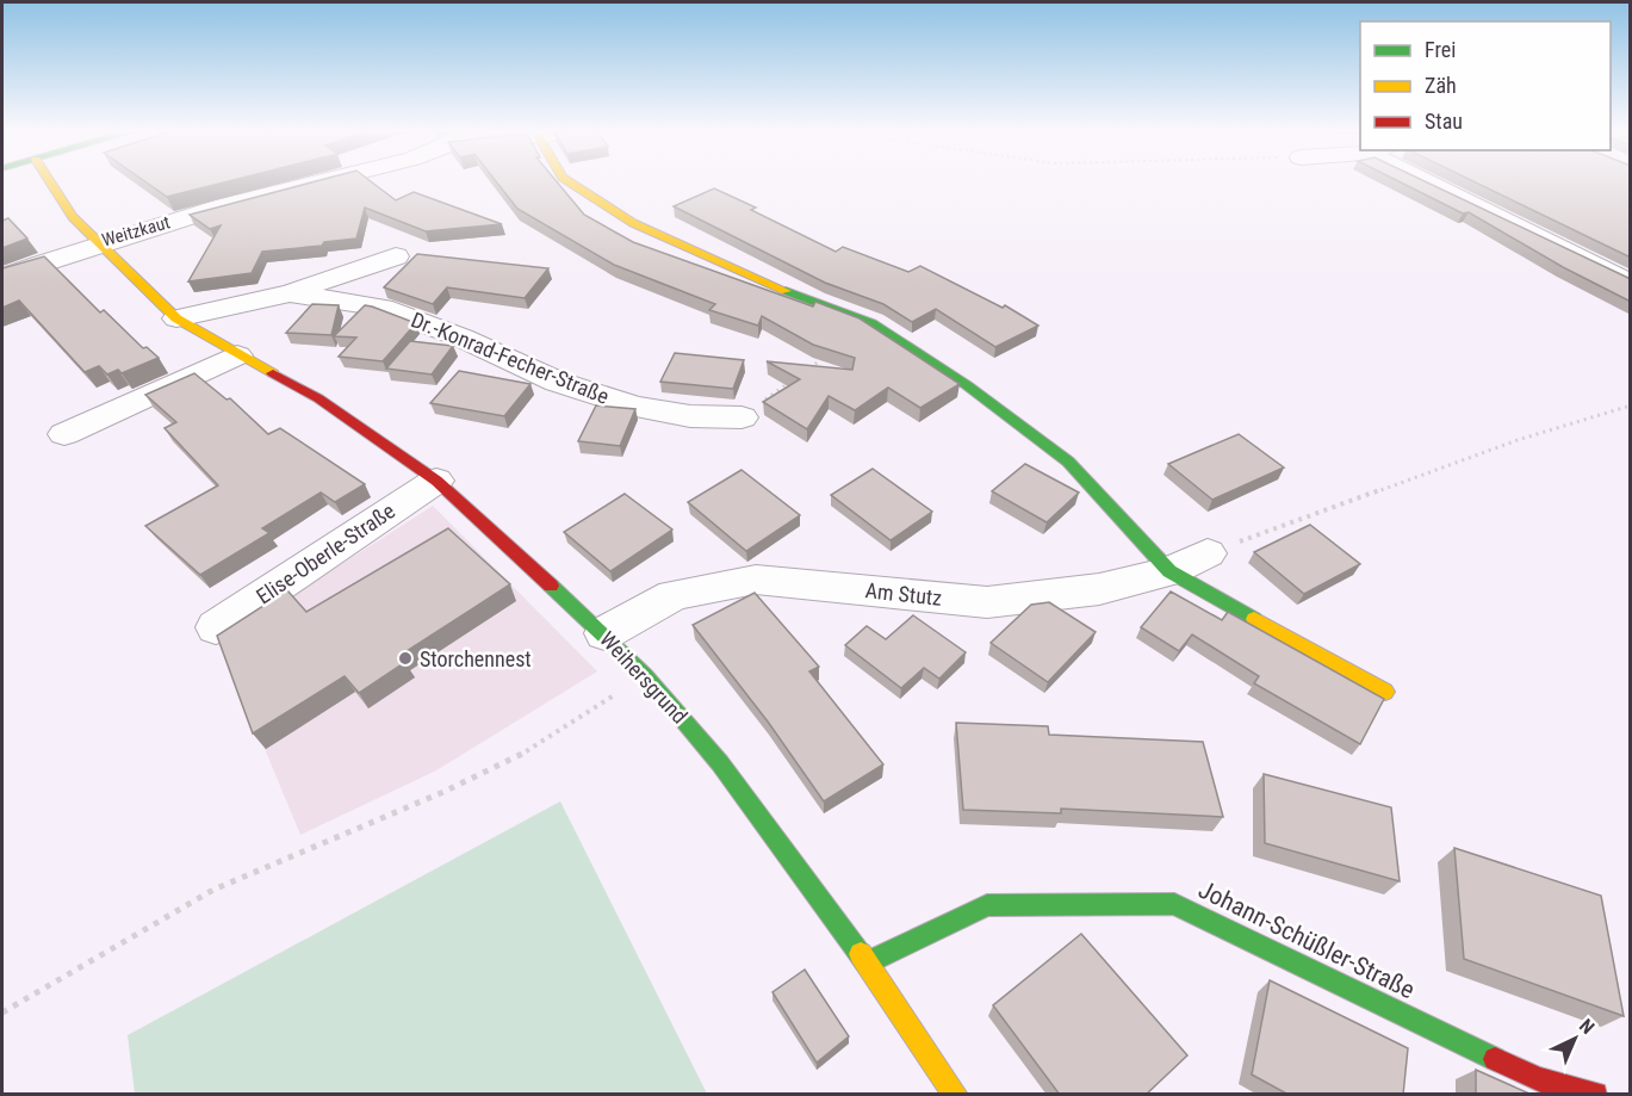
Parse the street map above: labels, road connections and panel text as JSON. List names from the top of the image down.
{
  "streets": {
    "street": [
      "Weitzkaut",
      "Dr.-Konrad-Fecher-Straße",
      "Elise-Oberle-Straße",
      "Am Stutz",
      "Weihersgrund",
      "Johann-Schüßler-Straße"
    ]
  },
  "crossings": [
    ["Weitzkaut", "Weihersgrund"],
    ["Dr.-Konrad-Fecher-Straße", "Weihersgrund"],
    ["Elise-Oberle-Straße", "Weihersgrund"],
    ["Am Stutz", "Weihersgrund"],
    ["Weihersgrund", "Johann-Schüßler-Straße"]
  ],
  "places": ["Storchennest"],
  "legend": ["Frei", "Zäh", "Stau"],
  "north": "top right"
}
